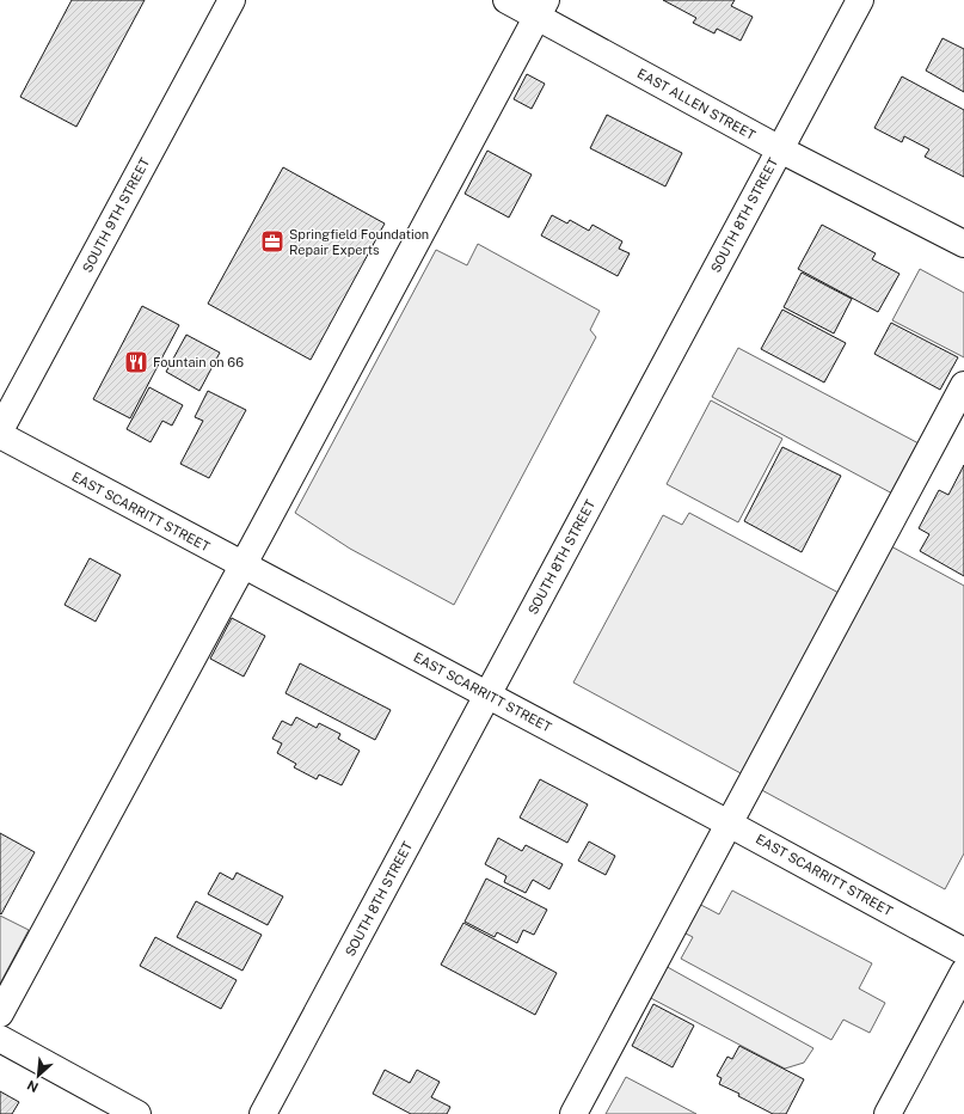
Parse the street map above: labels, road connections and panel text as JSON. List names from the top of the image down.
{
  "streets": {
    "street": [
      "EAST ALLEN STREET",
      "SOUTH 9TH STREET",
      "SOUTH 8TH STREET",
      "EAST SCARRITT STREET"
    ]
  },
  "crossings": [
    ["EAST ALLEN STREET", "SOUTH 8TH STREET"],
    ["SOUTH 8TH STREET", "EAST SCARRITT STREET"]
  ],
  "places": {
    "office": ["Springfield Foundation Repair Experts"],
    "restaurant": ["Fountain on 66"]
  },
  "north": "bottom left"
}
